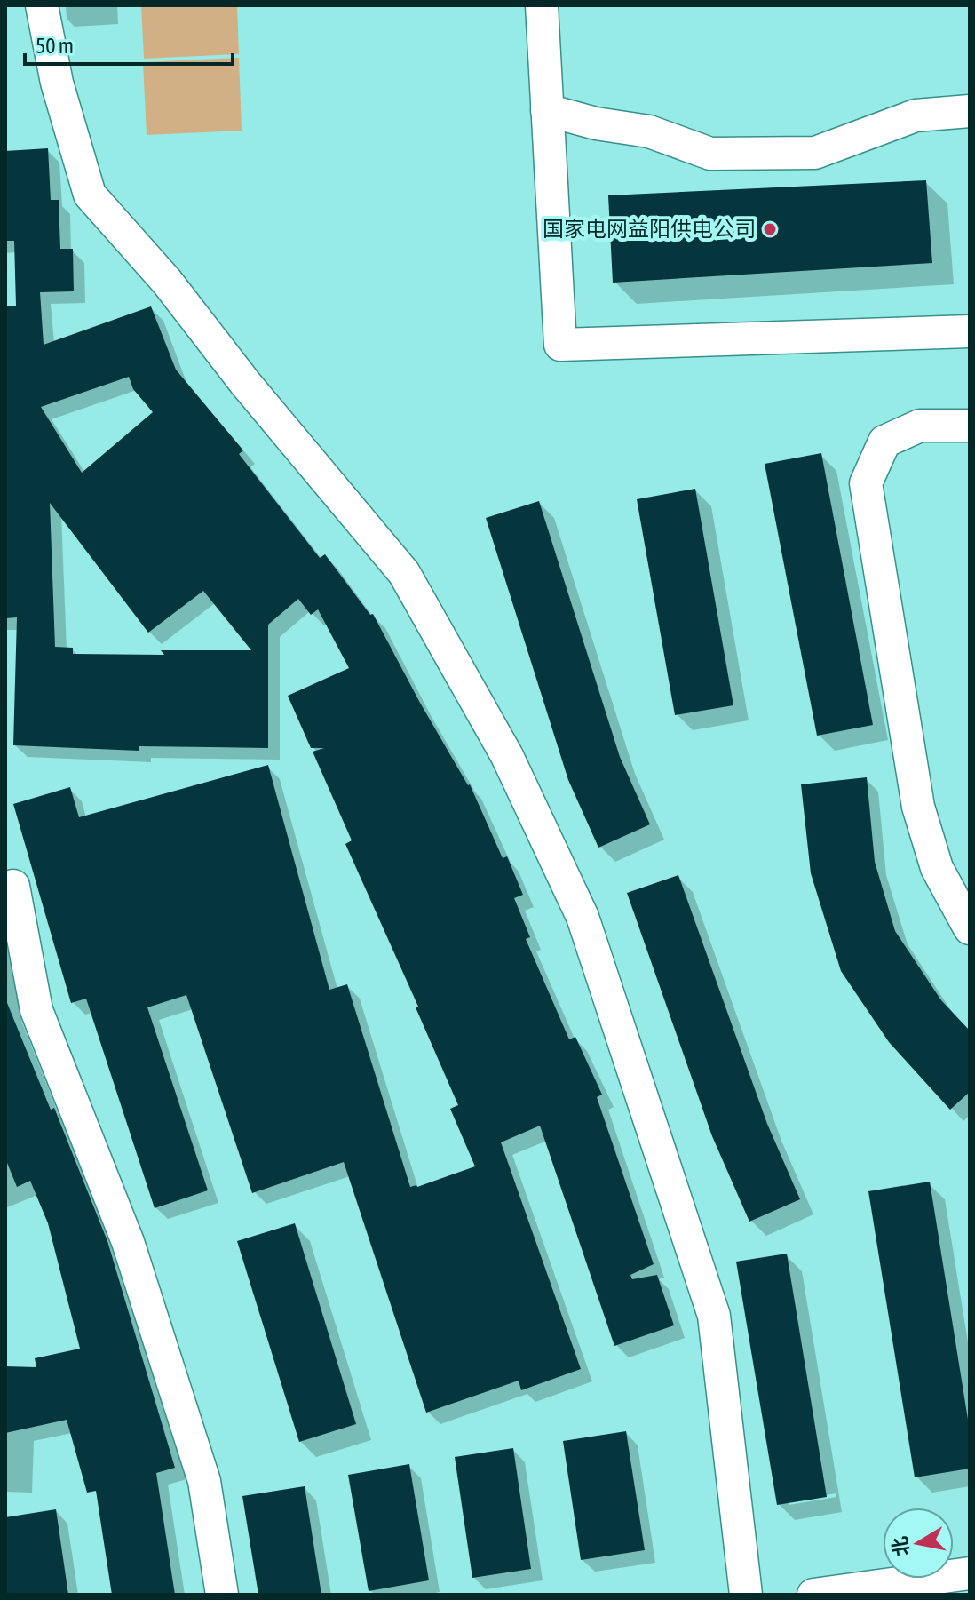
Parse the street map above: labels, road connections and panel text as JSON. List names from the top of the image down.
{
  "places": ["国家电网益阳供电公司"],
  "scale_bar": "50 m",
  "north": "left"
}
